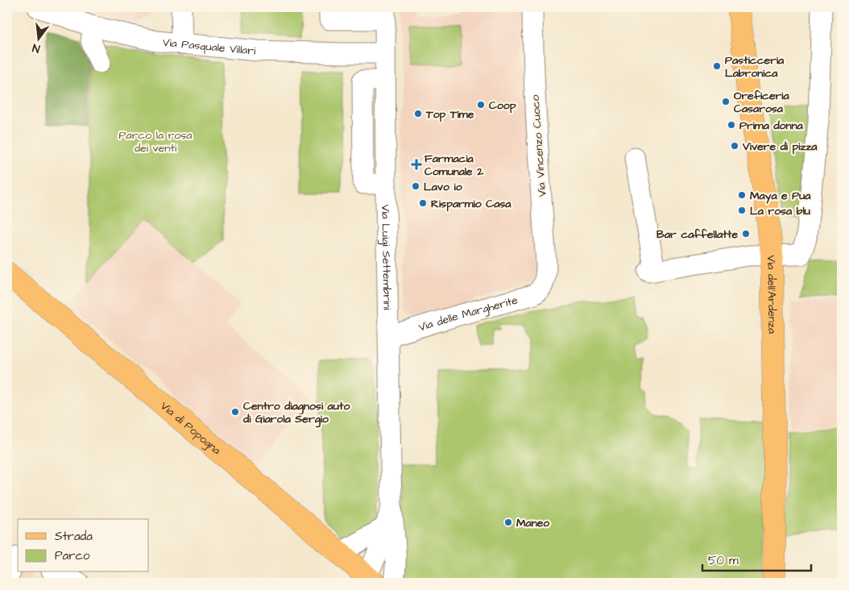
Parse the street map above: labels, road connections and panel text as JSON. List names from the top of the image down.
{
  "streets": {
    "main road": ["Via dell'Ardenza", "Via di Popogna"],
    "street": [
      "Via Pasquale Villari",
      "Via Vincenzo Cuoco",
      "Via Luigi Settembrini",
      "Via delle Margherite"
    ]
  },
  "crossings": [
    ["Via Pasquale Villari", "Via Luigi Settembrini"],
    ["Via Vincenzo Cuoco", "Via delle Margherite"],
    ["Via Luigi Settembrini", "Via delle Margherite"],
    ["Via Luigi Settembrini", "Via di Popogna"]
  ],
  "parks": ["Parco la rosa dei venti"],
  "places": {
    "other": [
      "Pasticceria Labronica",
      "Oreficeria Casarosa",
      "Coop",
      "Top Time",
      "Prima donna",
      "Vivere di pizza",
      "Lavo io",
      "Maya e Pua",
      "Risparmio Casa",
      "La rosa blu",
      "Bar caffellatte",
      "Centro diagnosi auto di Giarola Sergio",
      "Maneo"
    ],
    "health": ["Farmacia Comunale 2"]
  },
  "legend": ["Strada", "Parco"],
  "scale_bar": "50 m",
  "north": "bottom"
}
